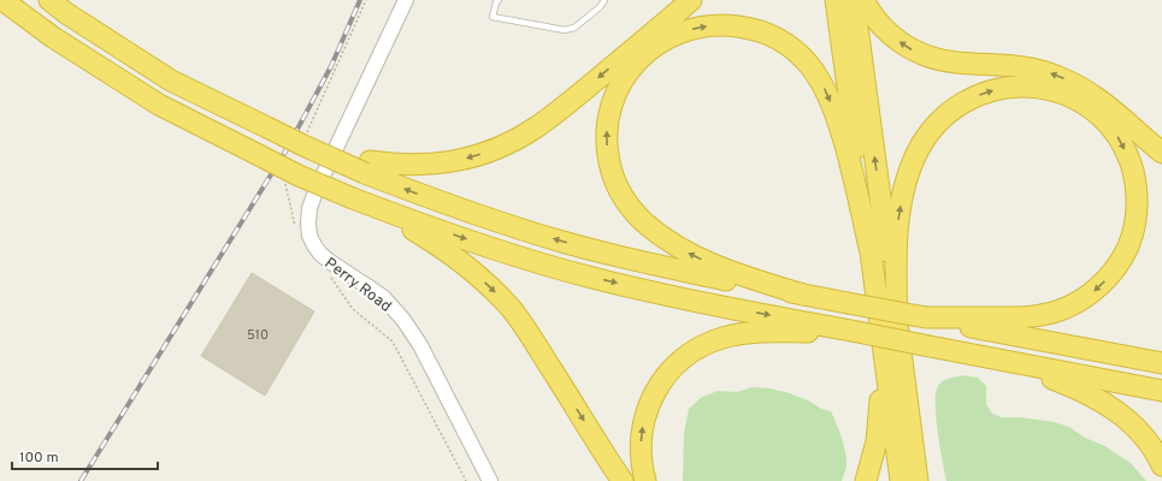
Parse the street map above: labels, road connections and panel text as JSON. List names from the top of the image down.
{
  "streets": {
    "street": ["Perry Road"]
  },
  "house_numbers": ["510"],
  "scale_bar": "100 m"
}
